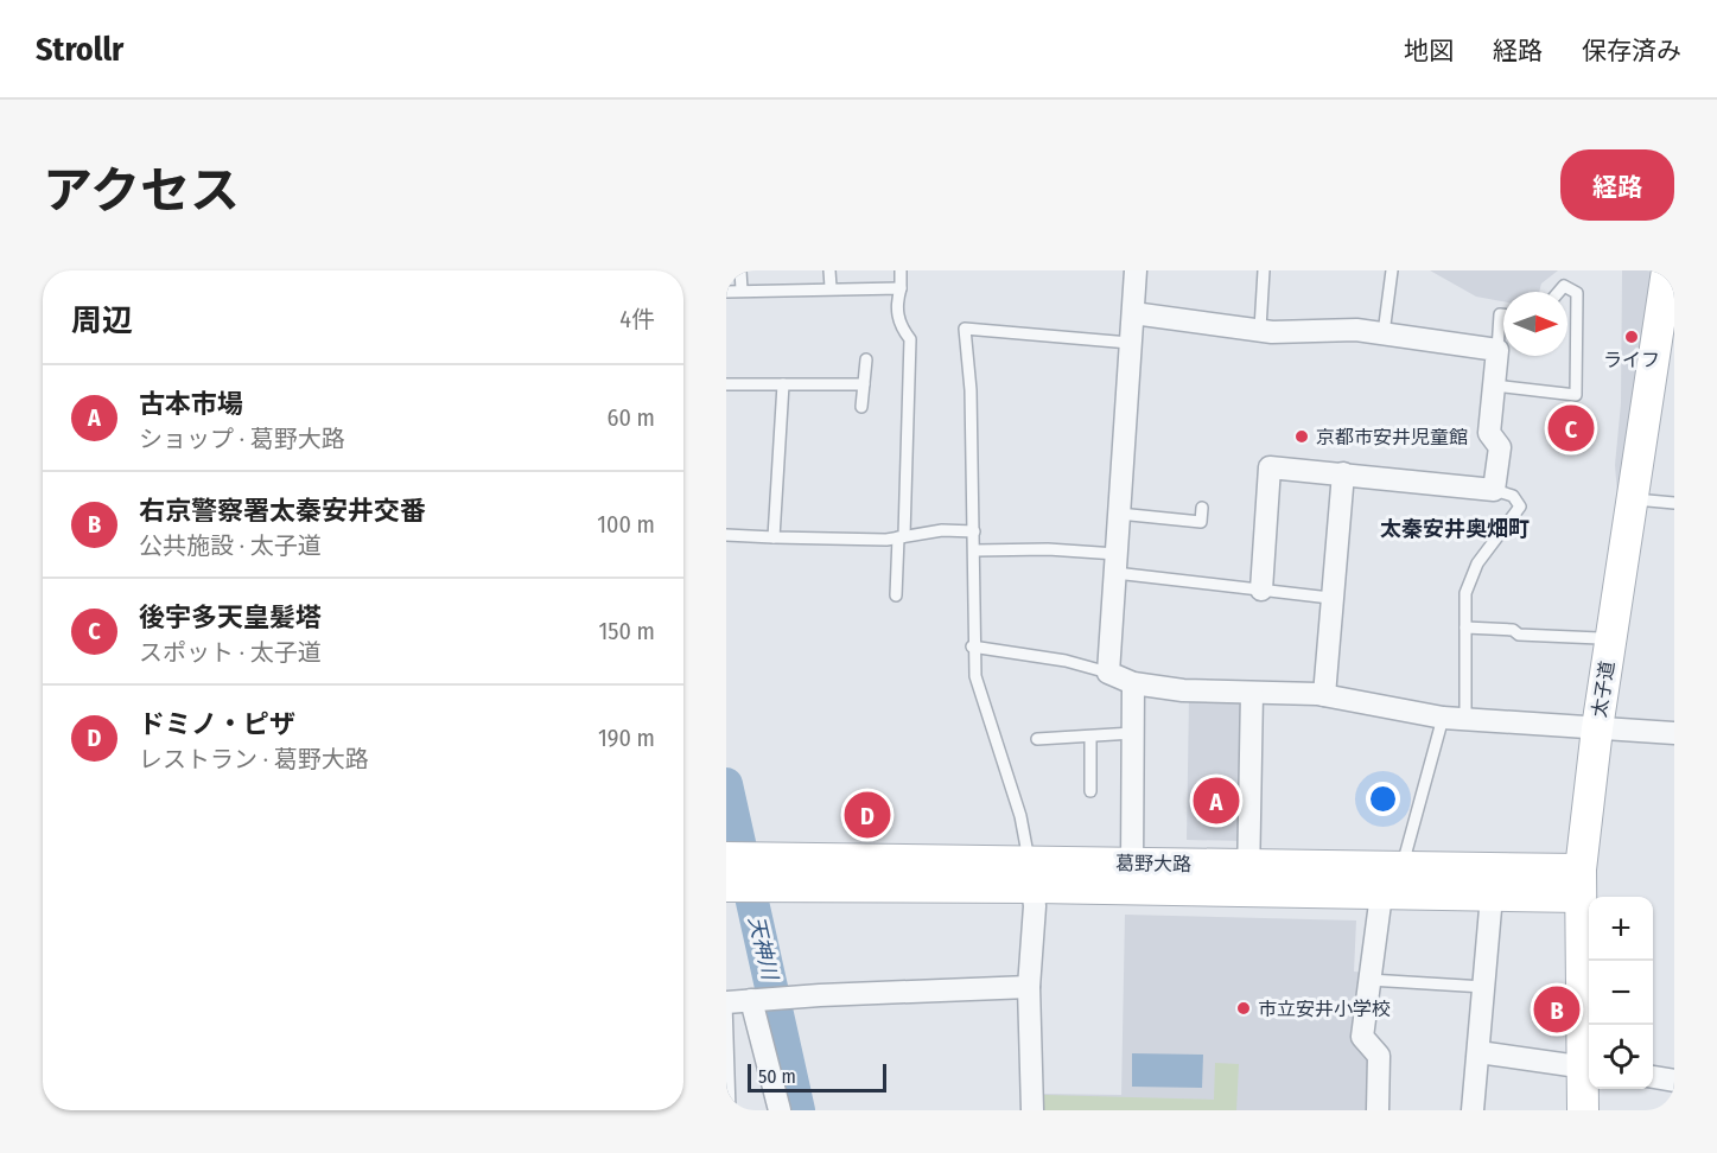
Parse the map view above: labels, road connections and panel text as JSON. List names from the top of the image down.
{
  "streets": {
    "street": ["太子道", "葛野大路"]
  },
  "crossings": [
    ["太子道", "葛野大路"]
  ],
  "districts": ["太秦安井奥畑町"],
  "water": ["天神川"],
  "places": ["ライフ", "京都市安井児童館", "市立安井小学校"],
  "scale_bar": "50 m",
  "north": "right",
  "page": {
    "header": "Strollr",
    "nav": ["地図", "経路", "保存済み"],
    "title": "アクセス",
    "buttons": "経路",
    "heading": ["周辺", "4件"],
    "list": [
      {
        "mark": "A",
        "name": "古本市場",
        "note": "ショップ · 葛野大路",
        "value": "60 m"
      },
      {
        "mark": "B",
        "name": "右京警察署太秦安井交番",
        "note": "公共施設 · 太子道",
        "value": "100 m"
      },
      {
        "mark": "C",
        "name": "後宇多天皇髪塔",
        "note": "スポット · 太子道",
        "value": "150 m"
      },
      {
        "mark": "D",
        "name": "ドミノ・ピザ",
        "note": "レストラン · 葛野大路",
        "value": "190 m"
      }
    ],
    "pins": [
      "C",
      "A",
      "D",
      "B"
    ],
    "map_buttons": ["+", "−"],
    "scale": "50 m"
  }
}
